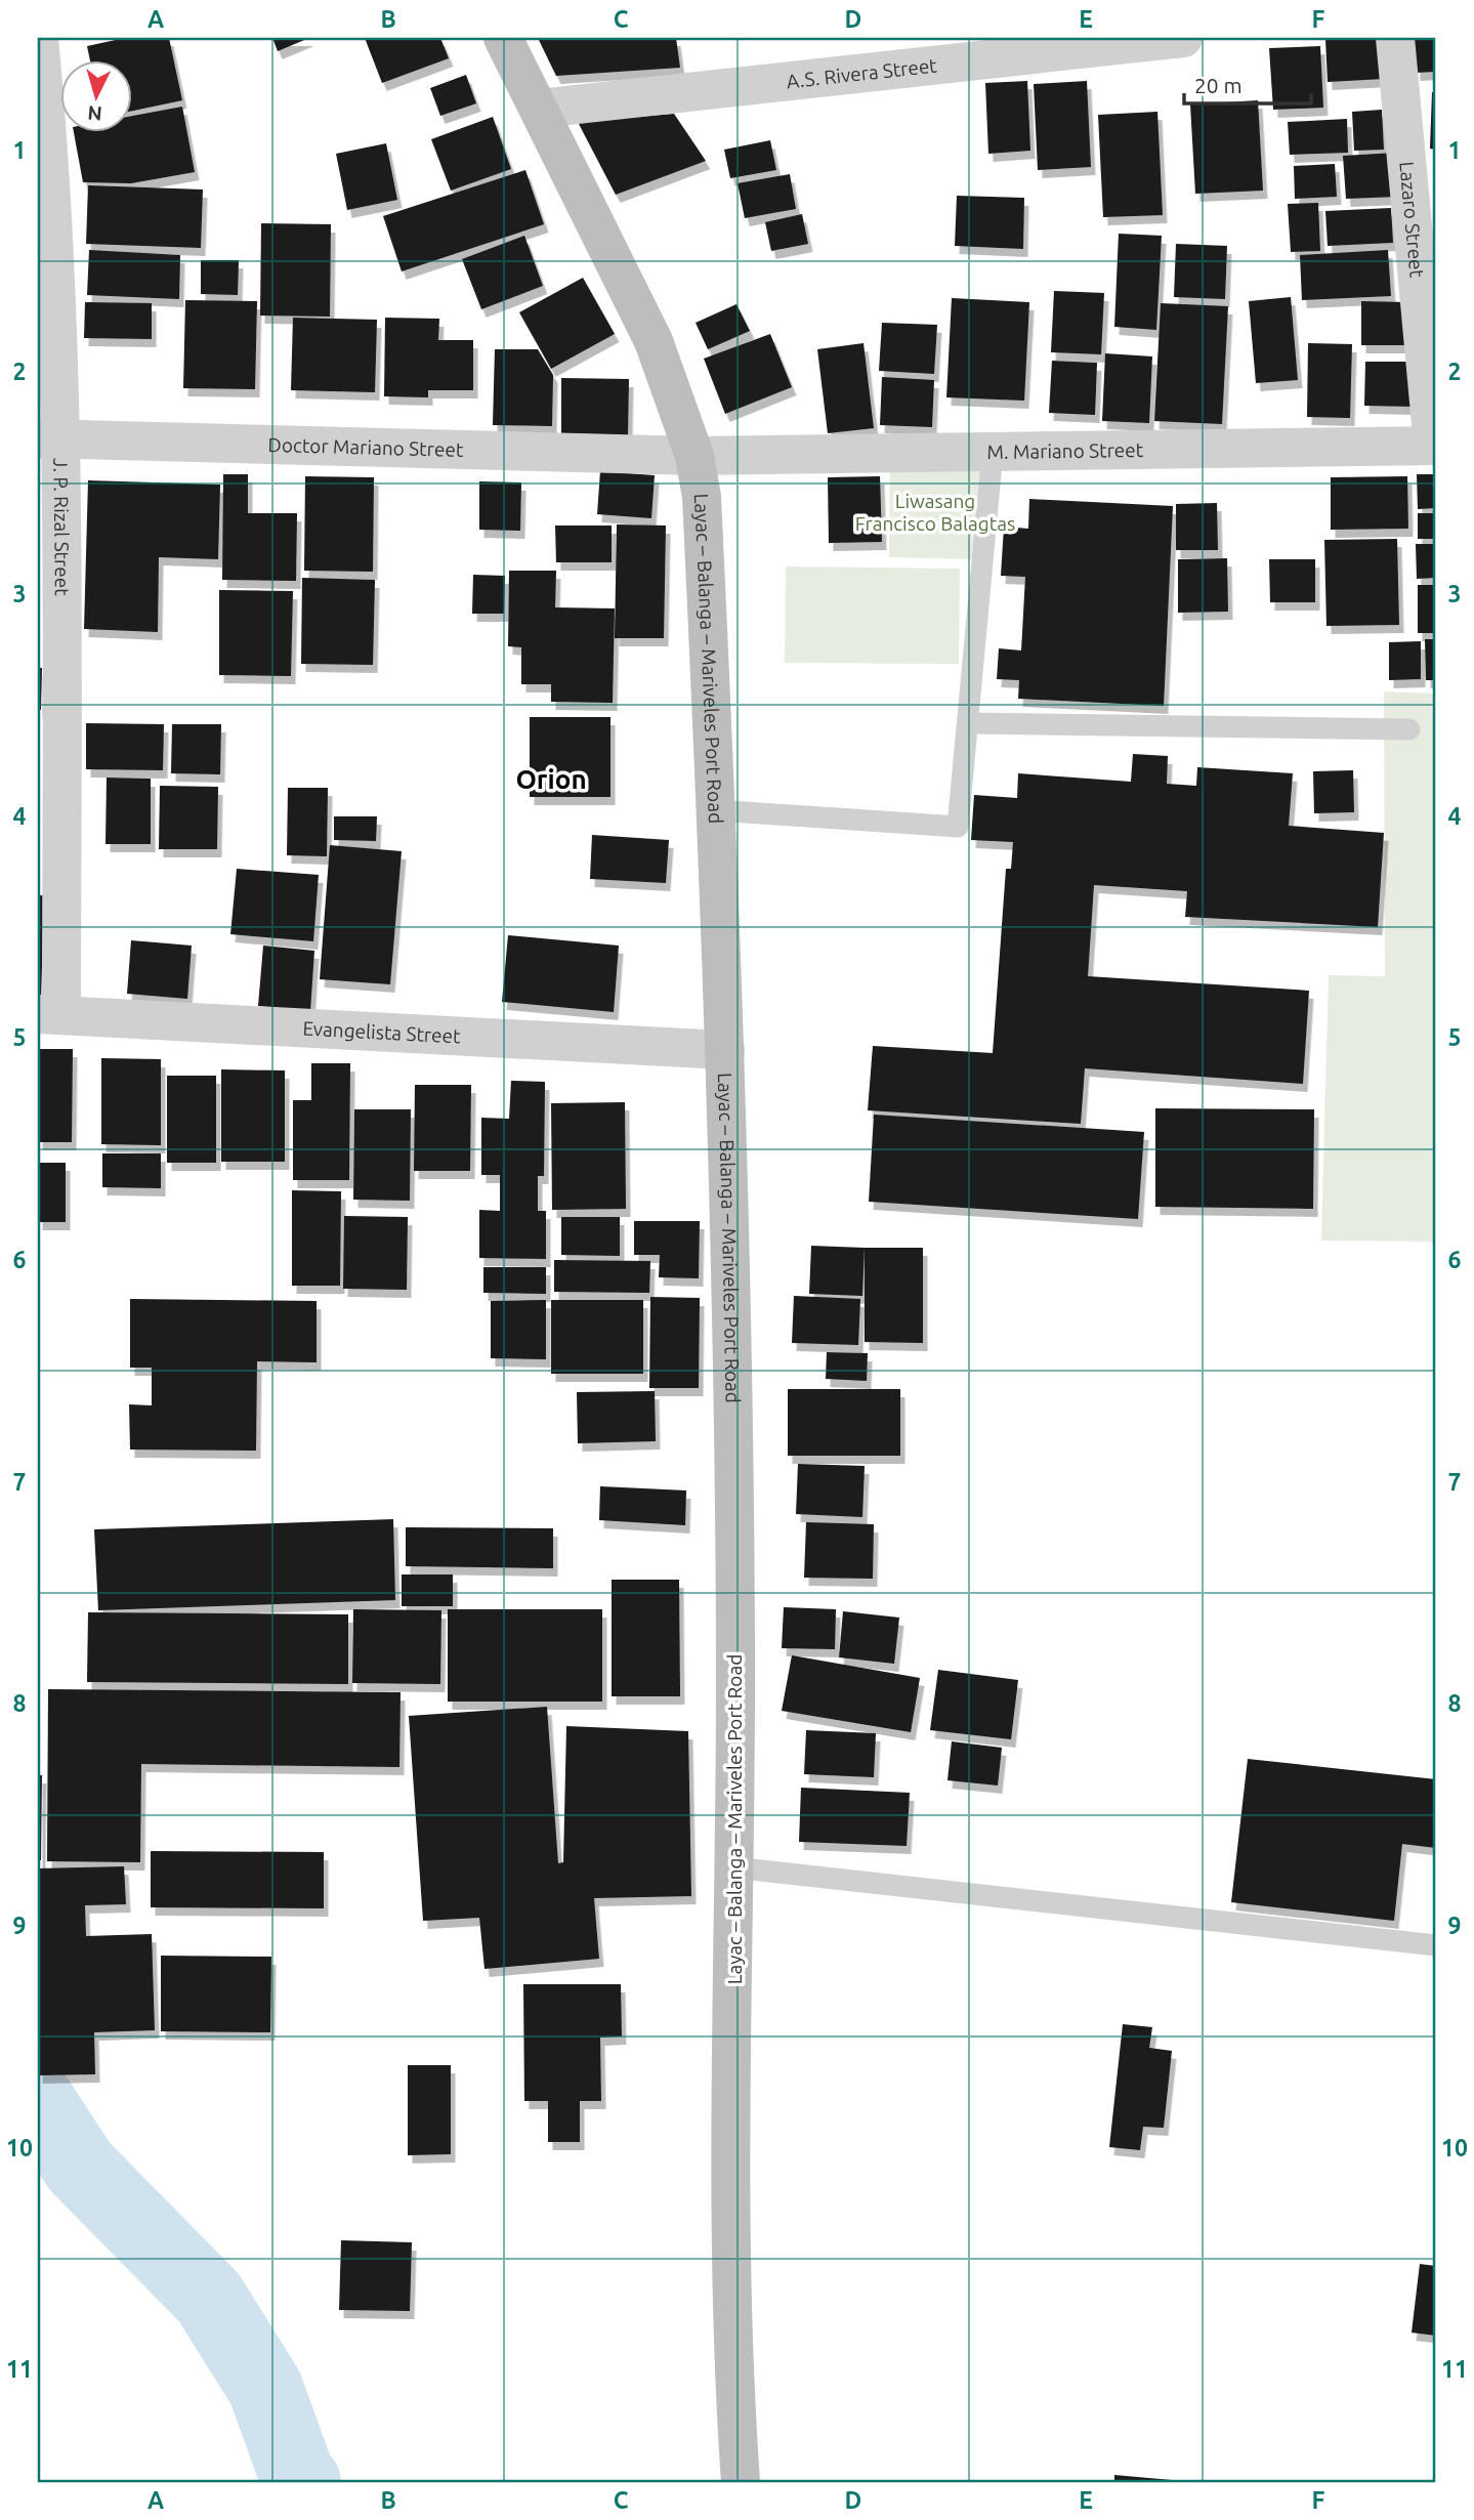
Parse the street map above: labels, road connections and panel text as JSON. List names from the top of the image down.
{
  "streets": {
    "main road": ["Layac – Balanga – Mariveles Port Road"],
    "street": [
      "A.S. Rivera Street",
      "Lazaro Street",
      "Doctor Mariano Street",
      "M. Mariano Street",
      "J. P. Rizal Street",
      "Evangelista Street"
    ]
  },
  "crossings": [
    ["A.S. Rivera Street", "Layac – Balanga – Mariveles Port Road"],
    ["Lazaro Street", "M. Mariano Street"],
    ["Doctor Mariano Street", "M. Mariano Street"],
    ["Doctor Mariano Street", "J. P. Rizal Street"],
    ["Doctor Mariano Street", "Layac – Balanga – Mariveles Port Road"],
    ["M. Mariano Street", "Layac – Balanga – Mariveles Port Road"],
    ["J. P. Rizal Street", "Evangelista Street"],
    ["Layac – Balanga – Mariveles Port Road", "Evangelista Street"]
  ],
  "districts": ["Orion"],
  "parks": ["Liwasang Francisco Balagtas"],
  "scale_bar": "20 m",
  "north": "bottom",
  "grid": {
    "columns": [
      "A",
      "B",
      "C",
      "D",
      "E",
      "F"
    ],
    "rows": [
      "1",
      "2",
      "3",
      "4",
      "5",
      "6",
      "7",
      "8",
      "9",
      "10",
      "11"
    ]
  }
}
